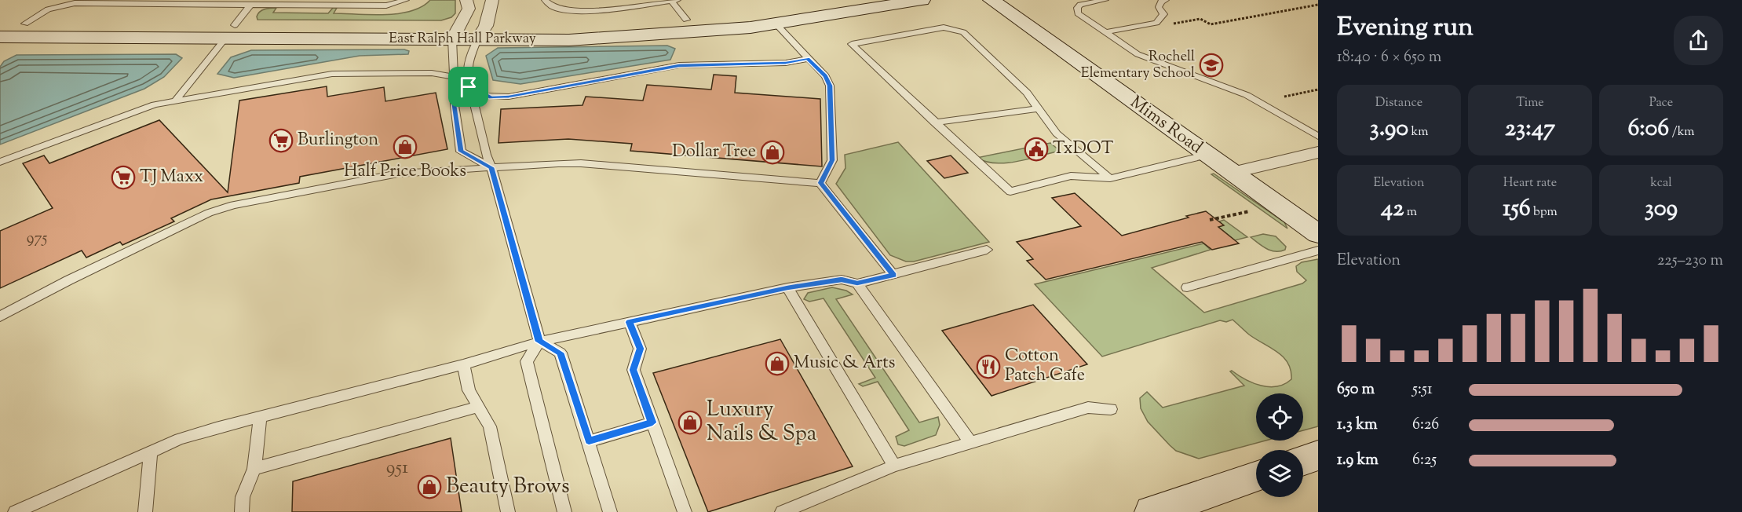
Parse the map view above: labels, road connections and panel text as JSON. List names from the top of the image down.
{
  "streets": {
    "main road": ["East Ralph Hall Parkway", "Mims Road"]
  },
  "places": {
    "school or university": ["Rochell Elementary School"],
    "supermarket": ["Burlington", "TJ Maxx"],
    "shop": [
      "Half Price Books",
      "Dollar Tree",
      "Music & Arts",
      "Luxury Nails & Spa",
      "Beauty Brows"
    ],
    "public building": ["TxDOT"],
    "restaurant": ["Cotton Patch Cafe"]
  },
  "house_numbers": ["975", "951"],
  "page": {
    "heading": ["Evening run", "18:40 · 6 × 650 m"],
    "stats": [
      ["Distance", "3.90 km"],
      ["Time", "23:47"],
      ["Pace", "6:06 /km"],
      ["Elevation", "42 m"],
      ["Heart rate", "156 bpm"],
      ["kcal", "309"]
    ],
    "chart": ["Elevation", "225–230 m"],
    "list": [
      {
        "name": "650 m",
        "note": "5:51"
      },
      {
        "name": "1.3 km",
        "note": "6:26"
      },
      {
        "name": "1.9 km",
        "note": "6:25"
      }
    ]
  }
}
